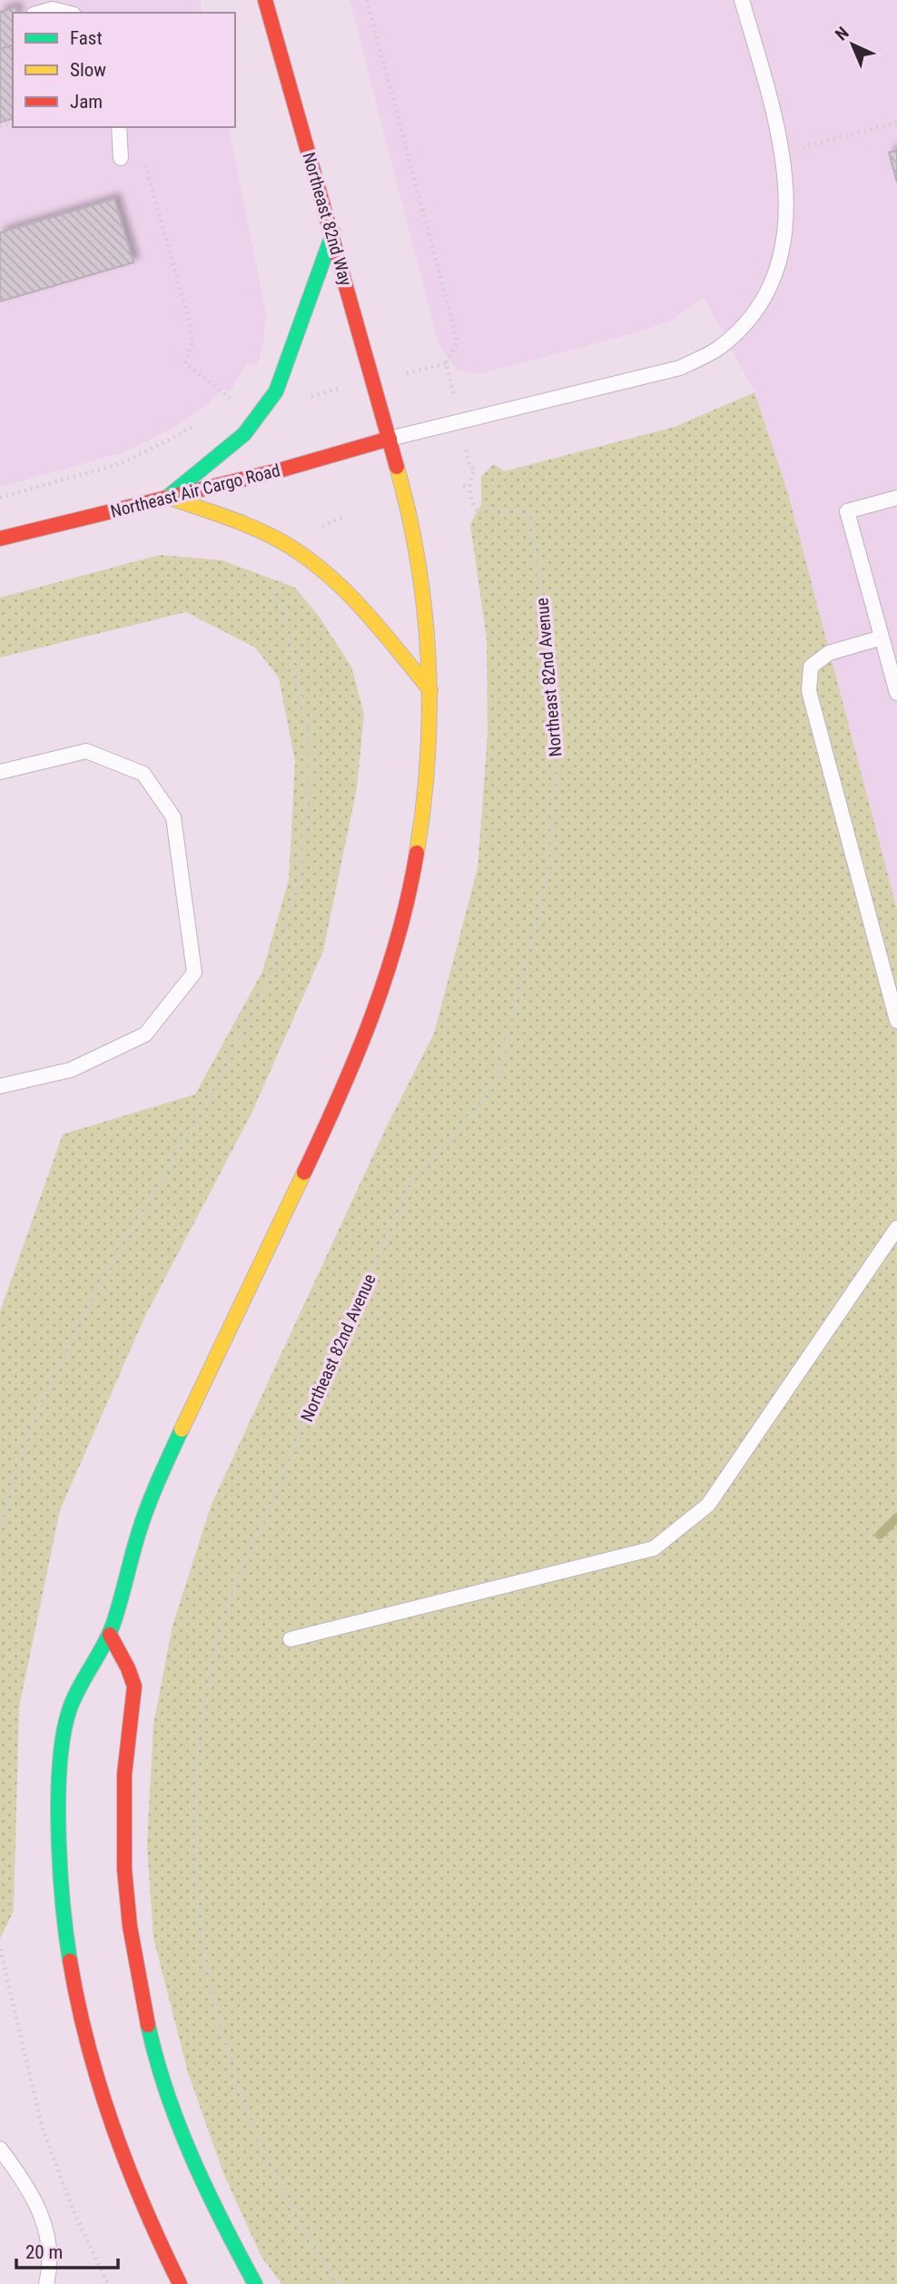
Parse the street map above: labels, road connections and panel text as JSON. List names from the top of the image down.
{
  "streets": {
    "main road": ["Northeast 82nd Way", "Northeast Air Cargo Road"],
    "path": ["Northeast 82nd Avenue"]
  },
  "crossings": [
    ["Northeast 82nd Way", "Northeast Air Cargo Road"]
  ],
  "legend": ["Fast", "Slow", "Jam"],
  "scale_bar": "20 m",
  "north": "top left"
}
